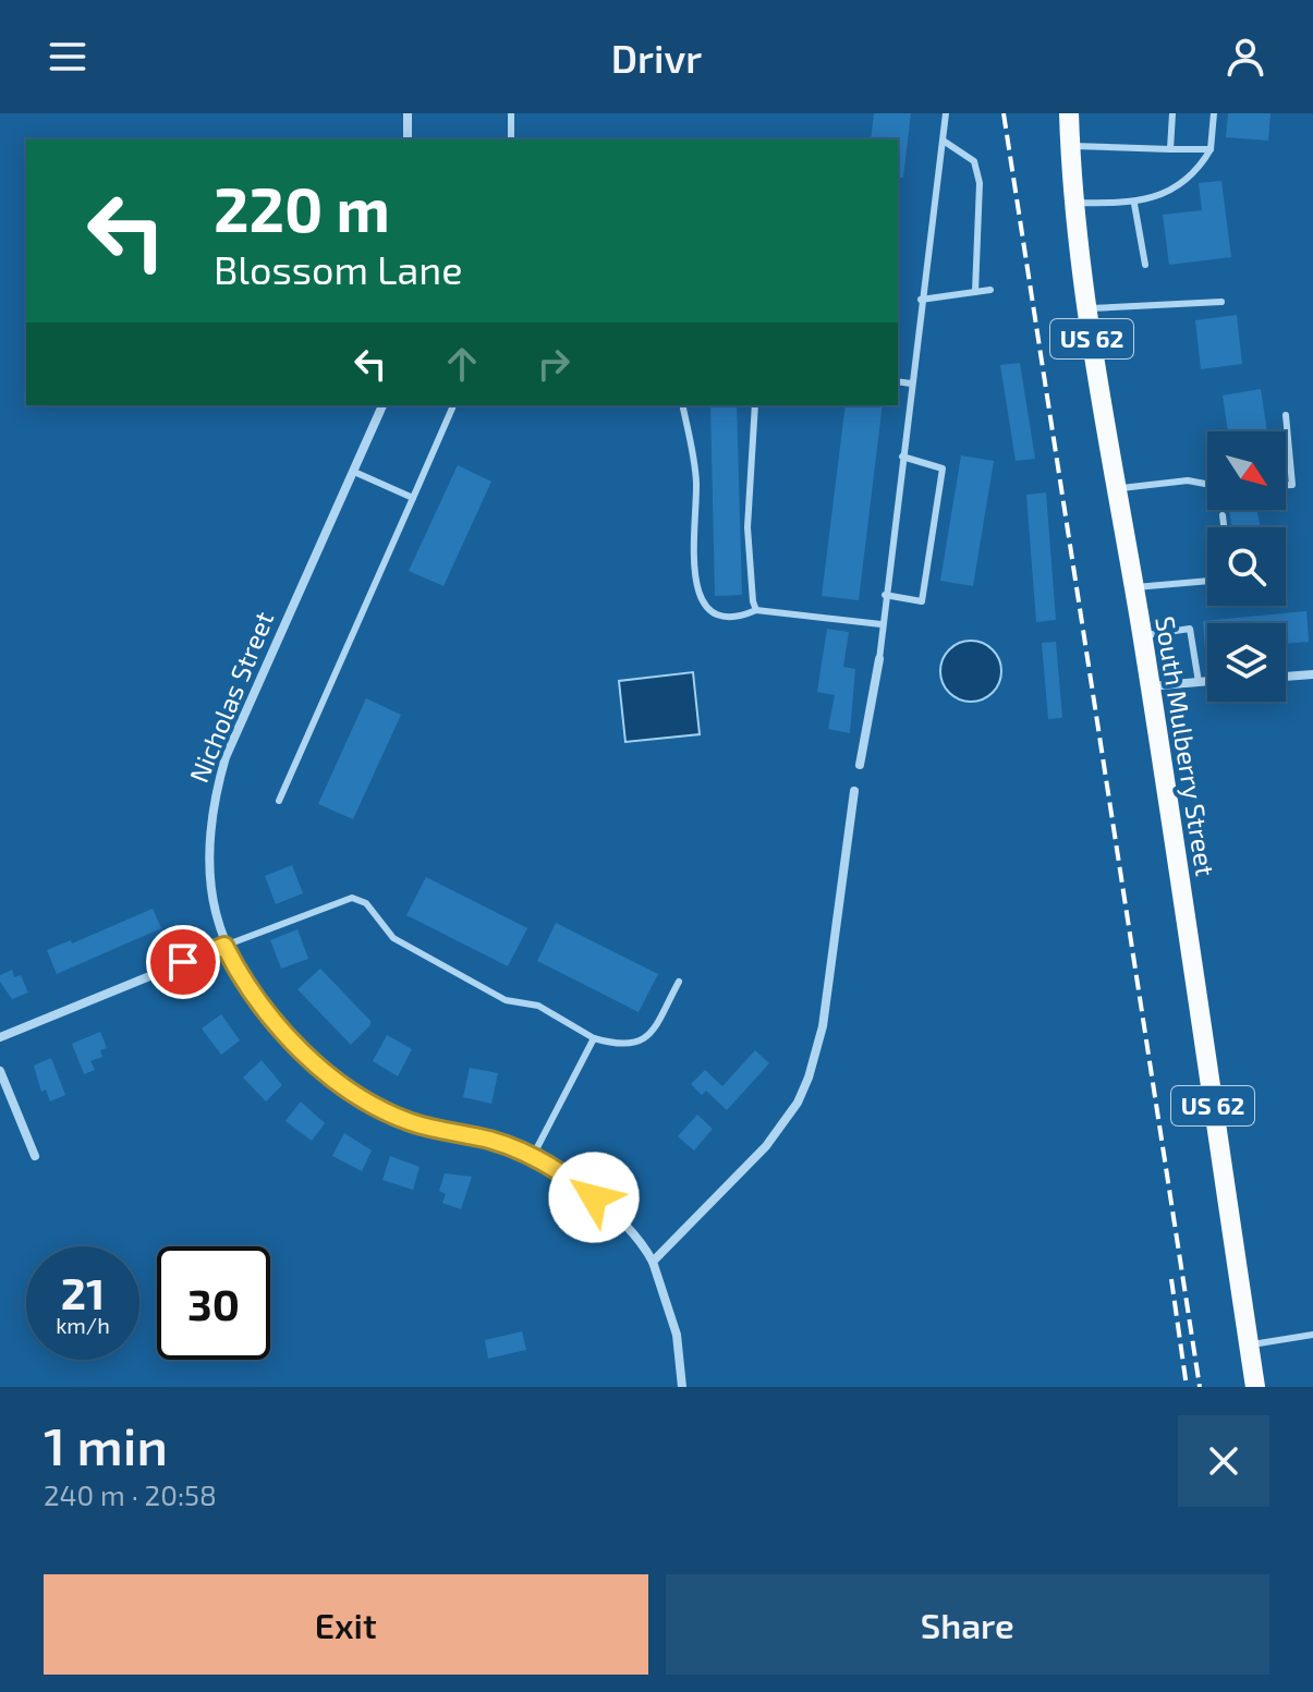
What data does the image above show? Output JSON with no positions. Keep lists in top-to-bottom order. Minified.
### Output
{"streets":{"main road":["US 62","South Mulberry Street"],"street":["Nicholas Street"]},"north":"bottom right","page":{"header":"Drivr","turn":["220 m","Blossom Lane"],"speed":"21 km/h","limit":"30","heading":["1 min","240 m · 20:58"],"buttons":["Exit","Share"]}}
